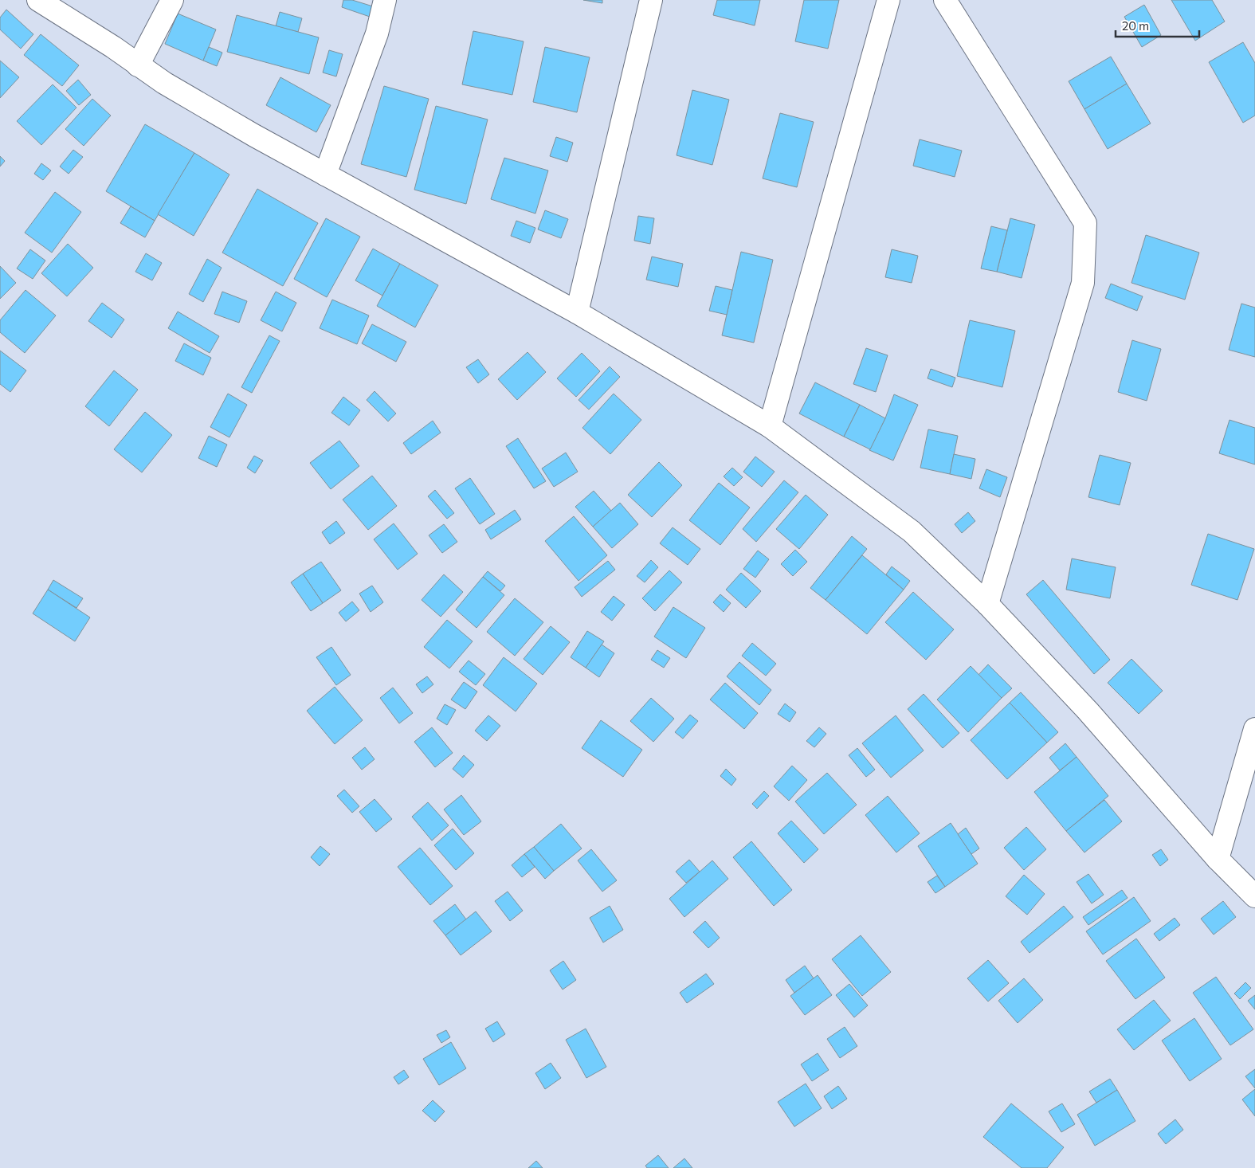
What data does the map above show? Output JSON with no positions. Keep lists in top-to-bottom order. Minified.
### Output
{"scale_bar":"20 m"}
